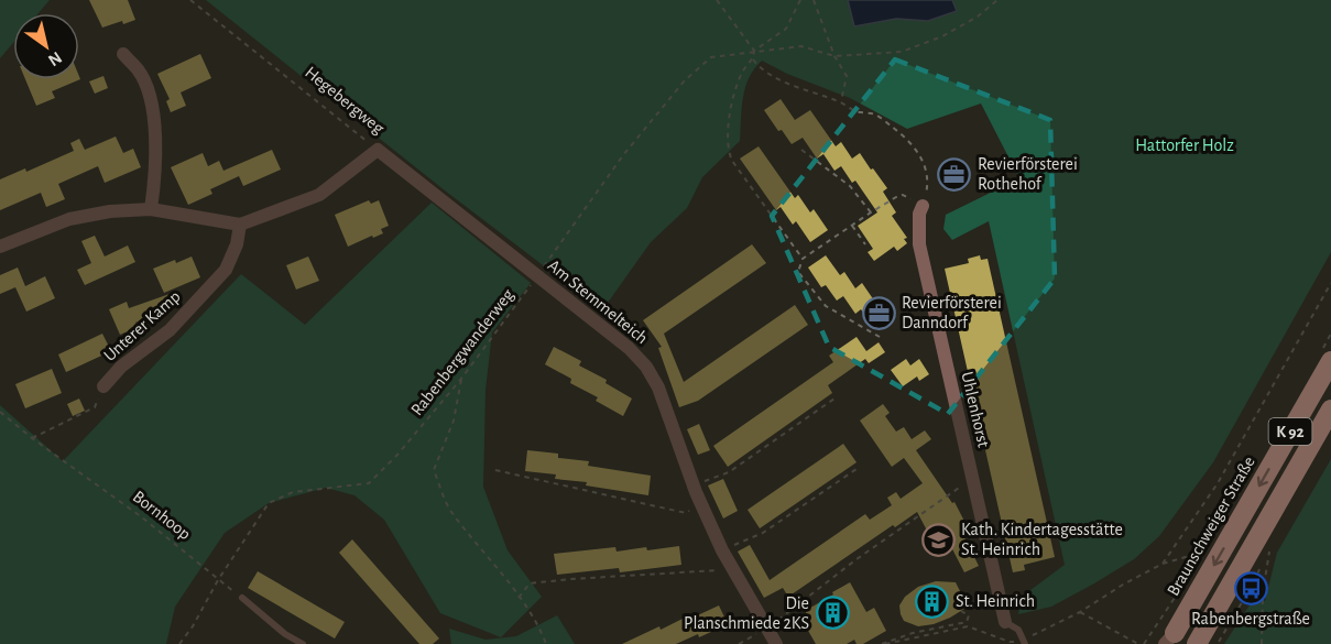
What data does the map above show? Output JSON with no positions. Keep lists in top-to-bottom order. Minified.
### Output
{"streets":{"highway":["K 92","Braunschweiger Straße"],"street":["Hegebergweg","Am Stemmelteich","Unterer Kamp","Uhlenhorst"],"path":["Rabenbergwanderweg","Bornhoop"]},"crossings":[["Hegebergweg","Am Stemmelteich"],["Hegebergweg","Unterer Kamp"],["Am Stemmelteich","Rabenbergwanderweg"],["Rabenbergwanderweg","Bornhoop"]],"parks":["Hattorfer Holz"],"places":{"office":["Revierförsterei Rothehof","Revierförsterei Danndorf"],"school or university":["Kath. Kindertagesstätte St. Heinrich"],"bus stop":["Rabenbergstraße"],"building":["St. Heinrich","Die Planschmiede 2KS"]},"north":"bottom right"}
